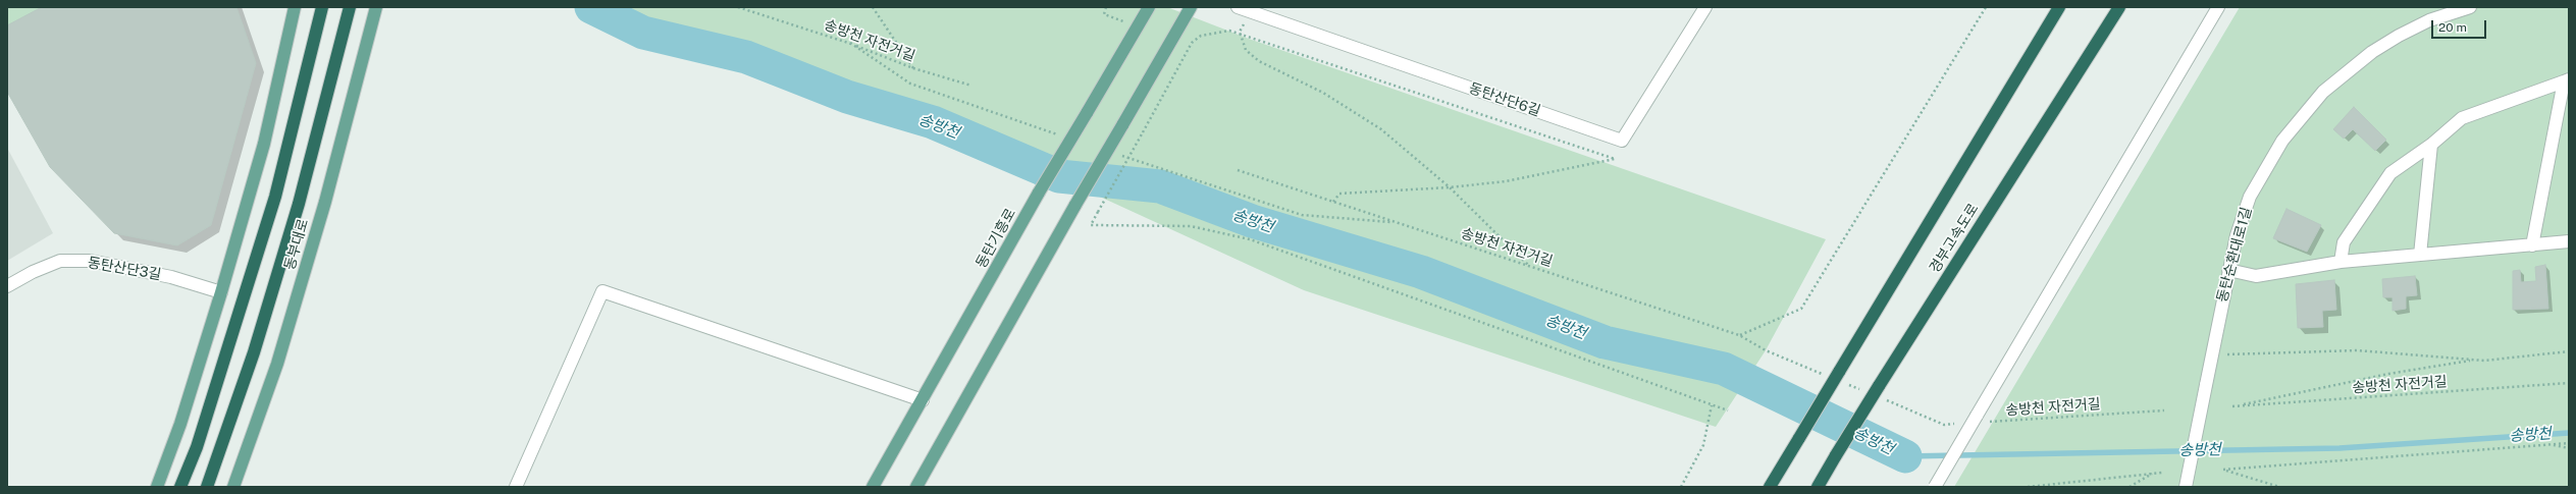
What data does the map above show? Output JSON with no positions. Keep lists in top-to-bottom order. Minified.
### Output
{"streets":{"highway":["경부고속도로","동부대로"],"main road":["동탄기흥로"],"street":["동탄산단6길","동탄순환대로1길","동탄산단3길"],"path":["송방천 자전거길"]},"water":["송방천"],"scale_bar":"20 m"}
